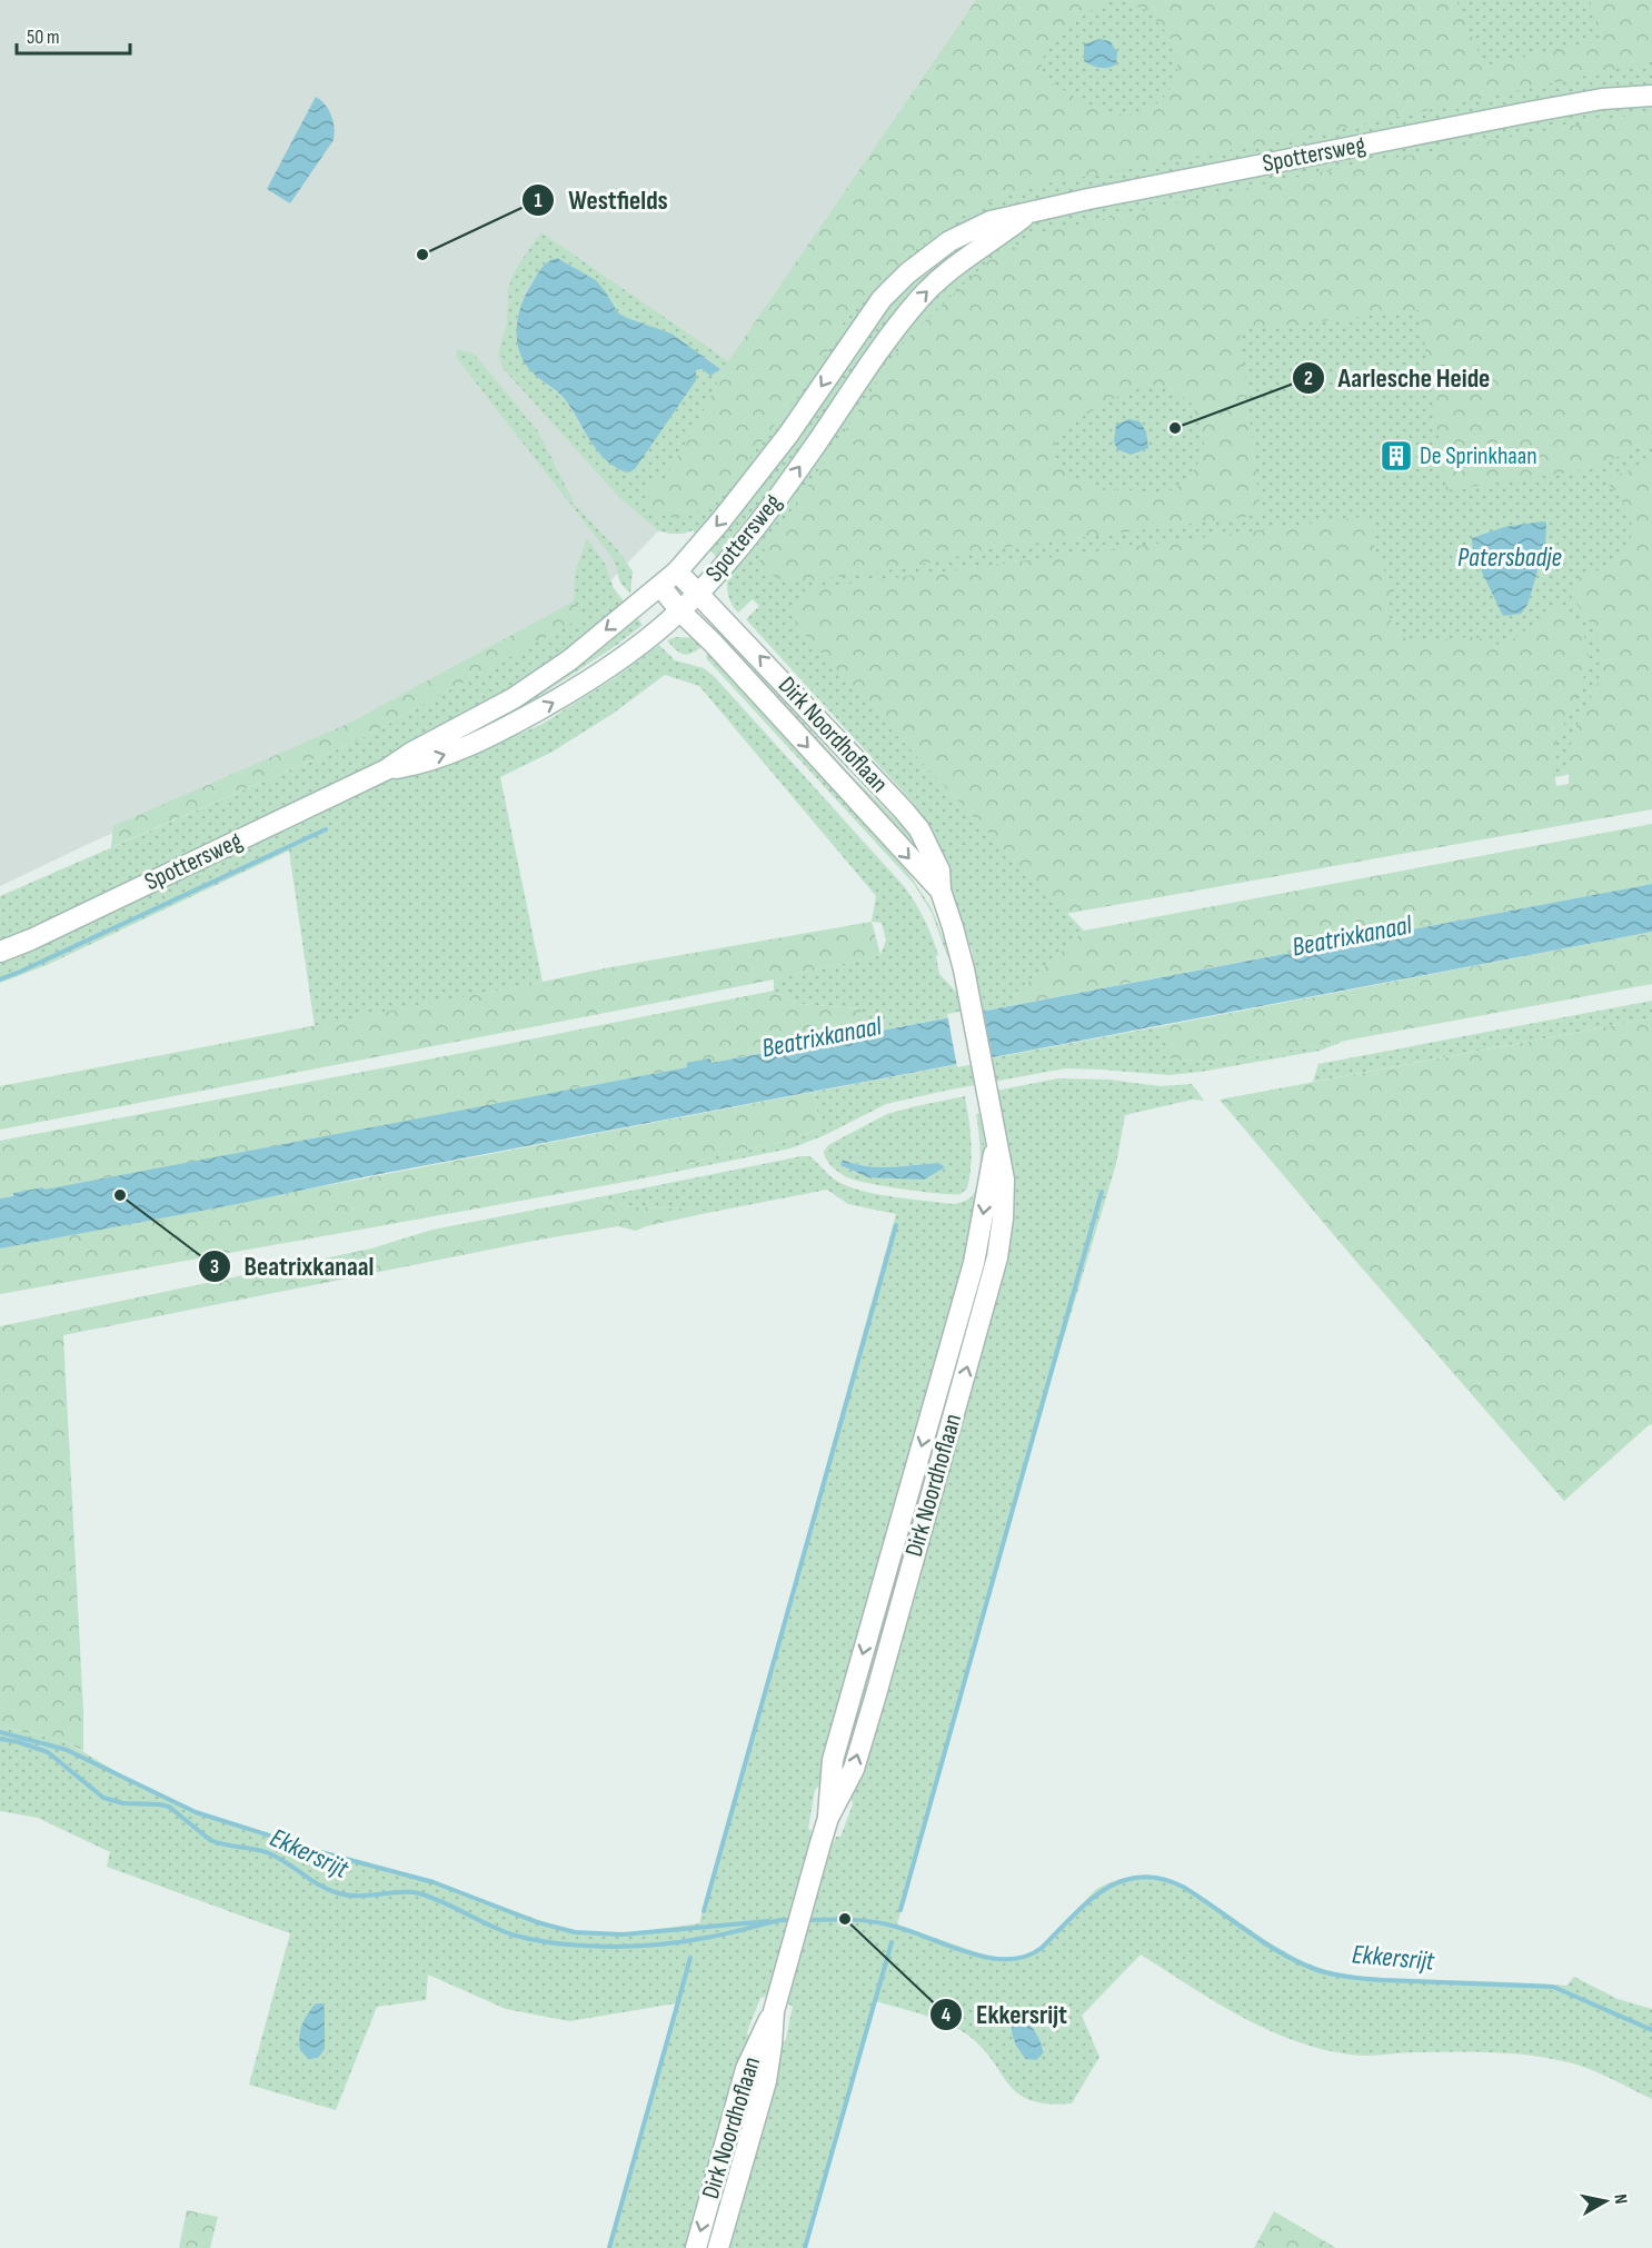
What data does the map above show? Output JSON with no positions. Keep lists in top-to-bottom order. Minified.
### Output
{"streets":{"main road":["Spottersweg","Dirk Noordhoflaan"]},"crossings":[["Spottersweg","Dirk Noordhoflaan"]],"water":["Patersbadje","Beatrixkanaal","Ekkersrijt"],"places":{"other":["Westfields","Aarlesche Heide","Beatrixkanaal","Ekkersrijt"],"building":["De Sprinkhaan"]},"scale_bar":"50 m","north":"right"}
